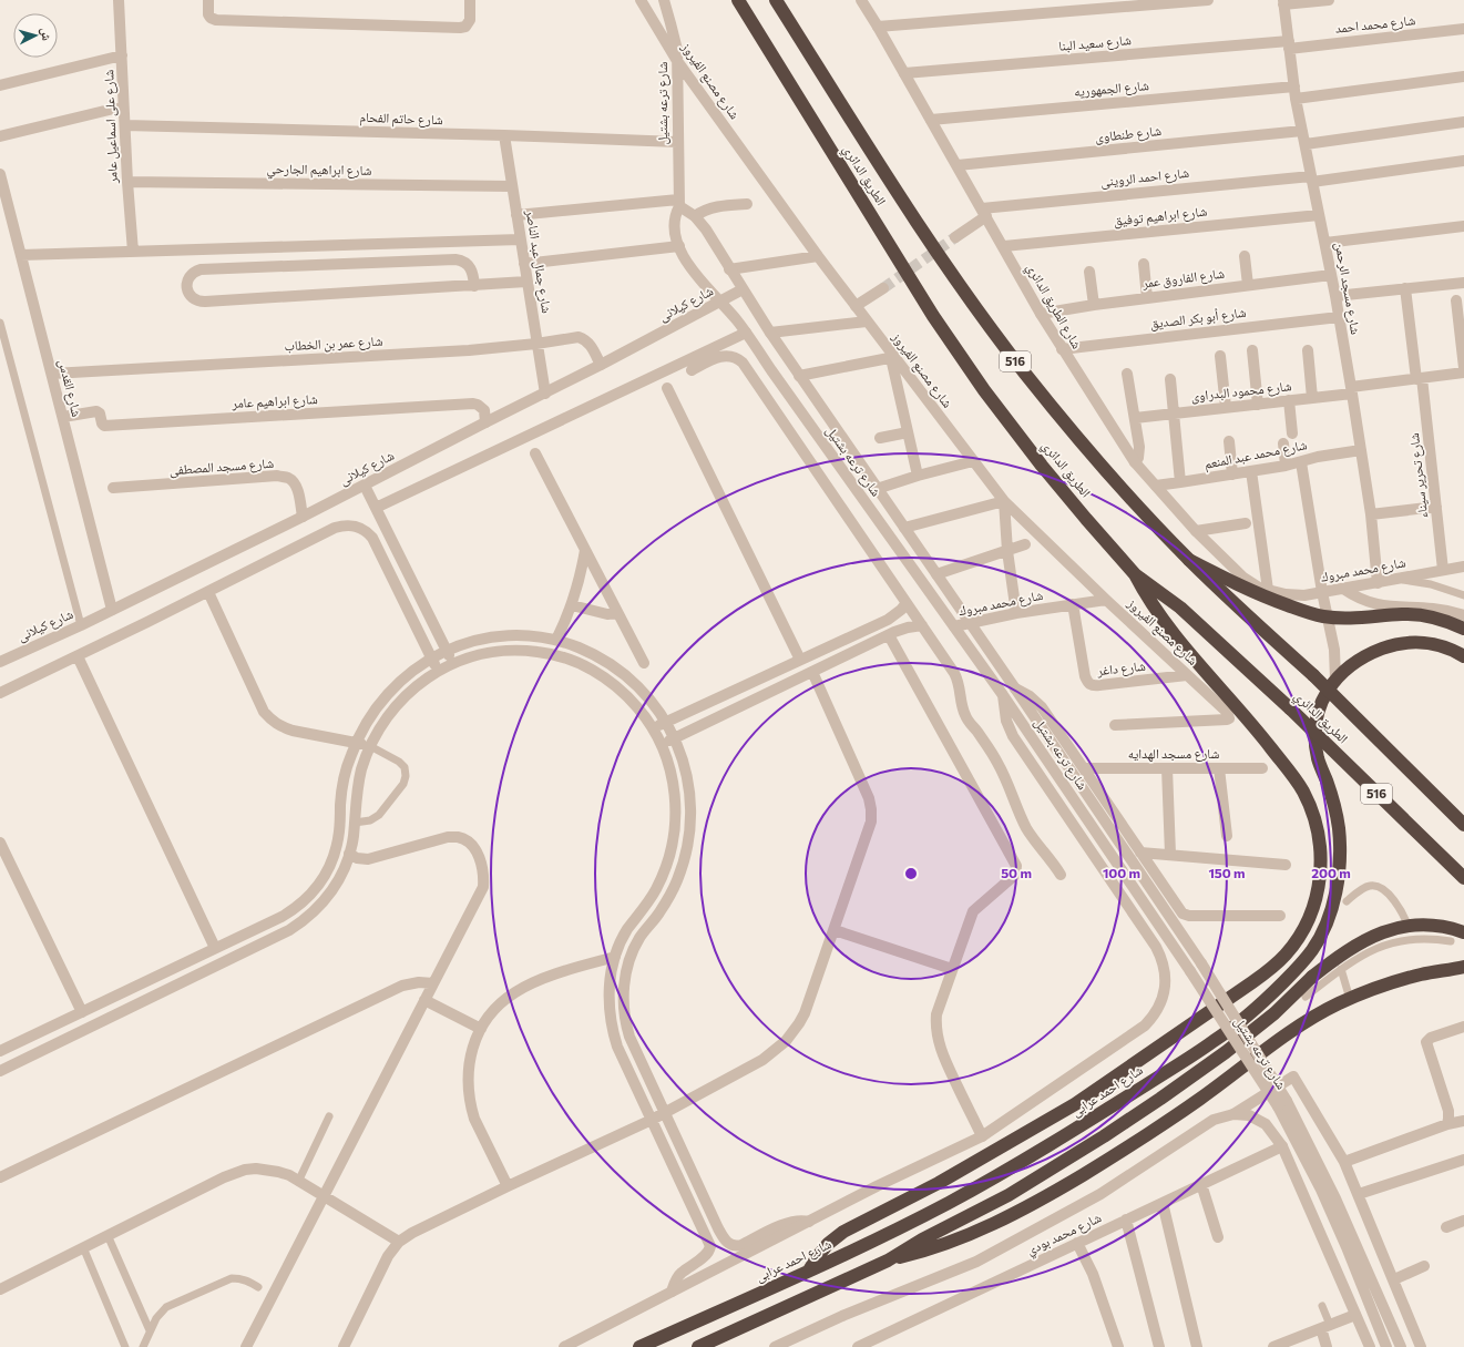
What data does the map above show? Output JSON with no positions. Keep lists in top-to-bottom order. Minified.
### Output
{"streets":{"highway":["الطريق الدائري","516","شارع احمد عرابى"],"street":["شارع محمد احمد","شارع سعيد البنا","شارع مصنع الفيروز","شارع الجمهوريه","شارع ترعه بشتيل","شارع حاتم الفحام","شارع على اسماعيل عامر","شارع طنطاوى","شارع ابراهيم الجارحي","شارع احمد الروينى","شارع ابراهيم توفيق","شارع جمال عبد الناصر","شارع الفاروق عمر","شارع مسجد الرحمن","شارع كيلانى","شارع الطريق الدائري","شارع أبو بكر الصديق","شارع عمر بن الخطاب","شارع القدس","شارع محمود البدراوى","شارع ابراهيم عامر","شارع محمد عبد المنعم","شارع مسجد المصطفى","شارع تحرير سيناء","شارع محمد مبروك","شارع داغر","شارع مسجد الهدايه","شارع محمد بودي"]},"crossings":[["شارع محمد احمد","شارع سعيد البنا"],["شارع محمد احمد","شارع مسجد الرحمن"],["شارع سعيد البنا","شارع مسجد الرحمن"],["شارع سعيد البنا","شارع الطريق الدائري"],["شارع مصنع الفيروز","شارع ترعه بشتيل"],["شارع مصنع الفيروز","شارع محمد مبروك"],["شارع مصنع الفيروز","شارع داغر"],["شارع الجمهوريه","شارع مسجد الرحمن"],["شارع الجمهوريه","شارع الطريق الدائري"],["شارع ترعه بشتيل","شارع حاتم الفحام"],["شارع ترعه بشتيل","شارع كيلانى"],["شارع ترعه بشتيل","شارع محمد مبروك"],["شارع ترعه بشتيل","شارع مسجد الهدايه"],["شارع حاتم الفحام","شارع على اسماعيل عامر"],["شارع حاتم الفحام","شارع جمال عبد الناصر"],["شارع على اسماعيل عامر","شارع ابراهيم الجارحي"],["شارع طنطاوى","شارع مسجد الرحمن"],["شارع طنطاوى","شارع الطريق الدائري"],["شارع ابراهيم الجارحي","شارع جمال عبد الناصر"],["شارع احمد الروينى","شارع مسجد الرحمن"],["شارع احمد الروينى","شارع الطريق الدائري"],["شارع ابراهيم توفيق","شارع مسجد الرحمن"],["شارع ابراهيم توفيق","شارع الطريق الدائري"],["شارع جمال عبد الناصر","شارع كيلانى"],["شارع جمال عبد الناصر","شارع عمر بن الخطاب"],["شارع الفاروق عمر","شارع مسجد الرحمن"],["شارع الفاروق عمر","شارع الطريق الدائري"],["شارع مسجد الرحمن","شارع أبو بكر الصديق"],["شارع مسجد الرحمن","شارع محمود البدراوى"],["شارع مسجد الرحمن","شارع محمد عبد المنعم"],["شارع مسجد الرحمن","شارع محمد مبروك"],["شارع كيلانى","شارع عمر بن الخطاب"],["شارع كيلانى","شارع القدس"],["شارع كيلانى","شارع ابراهيم عامر"],["شارع كيلانى","شارع مسجد المصطفى"],["شارع الطريق الدائري","شارع أبو بكر الصديق"],["شارع الطريق الدائري","شارع محمد عبد المنعم"],["شارع الطريق الدائري","شارع محمد مبروك"],["شارع عمر بن الخطاب","شارع القدس"],["شارع القدس","شارع ابراهيم عامر"],["شارع محمود البدراوى","شارع تحرير سيناء"],["شارع تحرير سيناء","شارع محمد مبروك"],["شارع محمد مبروك","شارع داغر"]],"north":"right","rings":["50 m","100 m","150 m","200 m"]}
